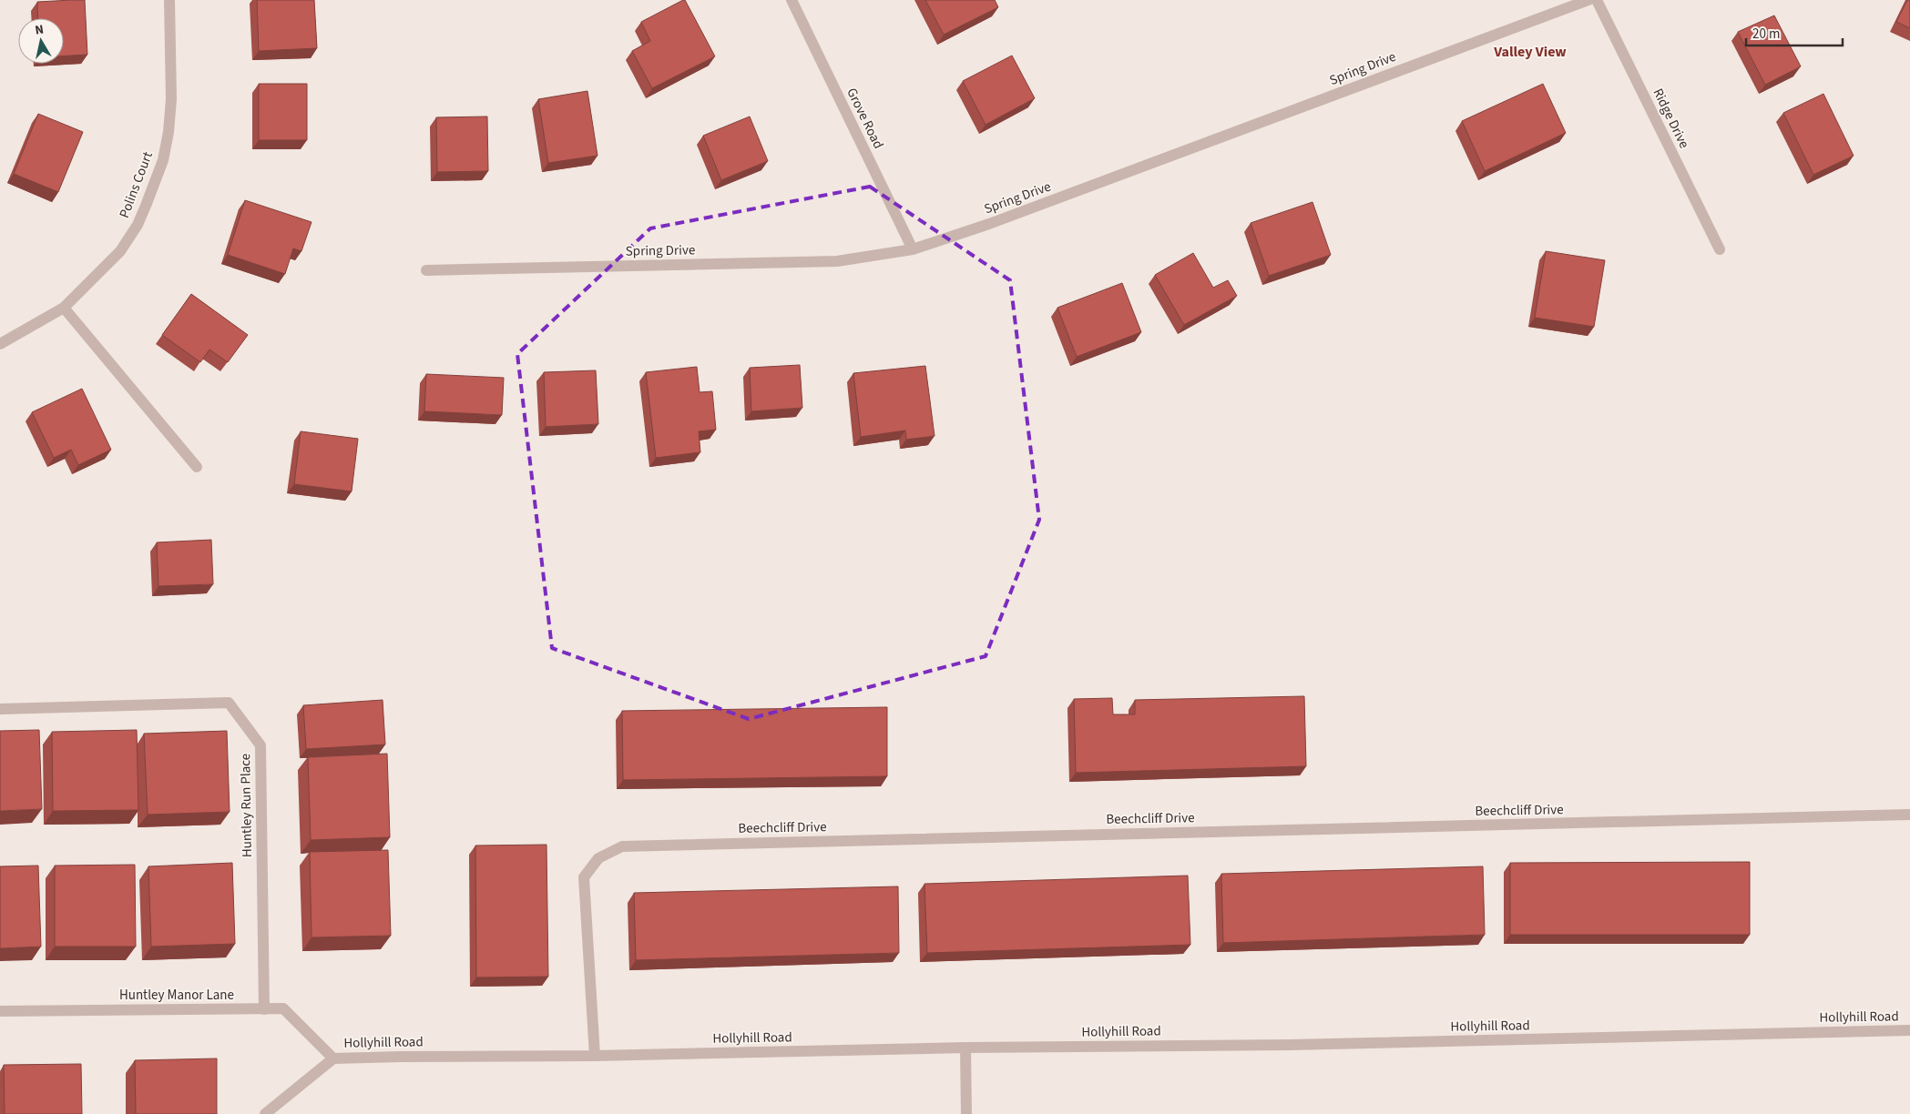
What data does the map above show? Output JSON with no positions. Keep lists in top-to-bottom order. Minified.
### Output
{"streets":{"street":["Spring Drive","Grove Road","Ridge Drive","Polins Court","Huntley Run Place","Beechcliff Drive","Huntley Manor Lane","Hollyhill Road"]},"crossings":[["Spring Drive","Grove Road"],["Huntley Run Place","Huntley Manor Lane"],["Beechcliff Drive","Hollyhill Road"],["Huntley Manor Lane","Hollyhill Road"]],"districts":["Valley View"],"scale_bar":"20 m","north":"top"}
